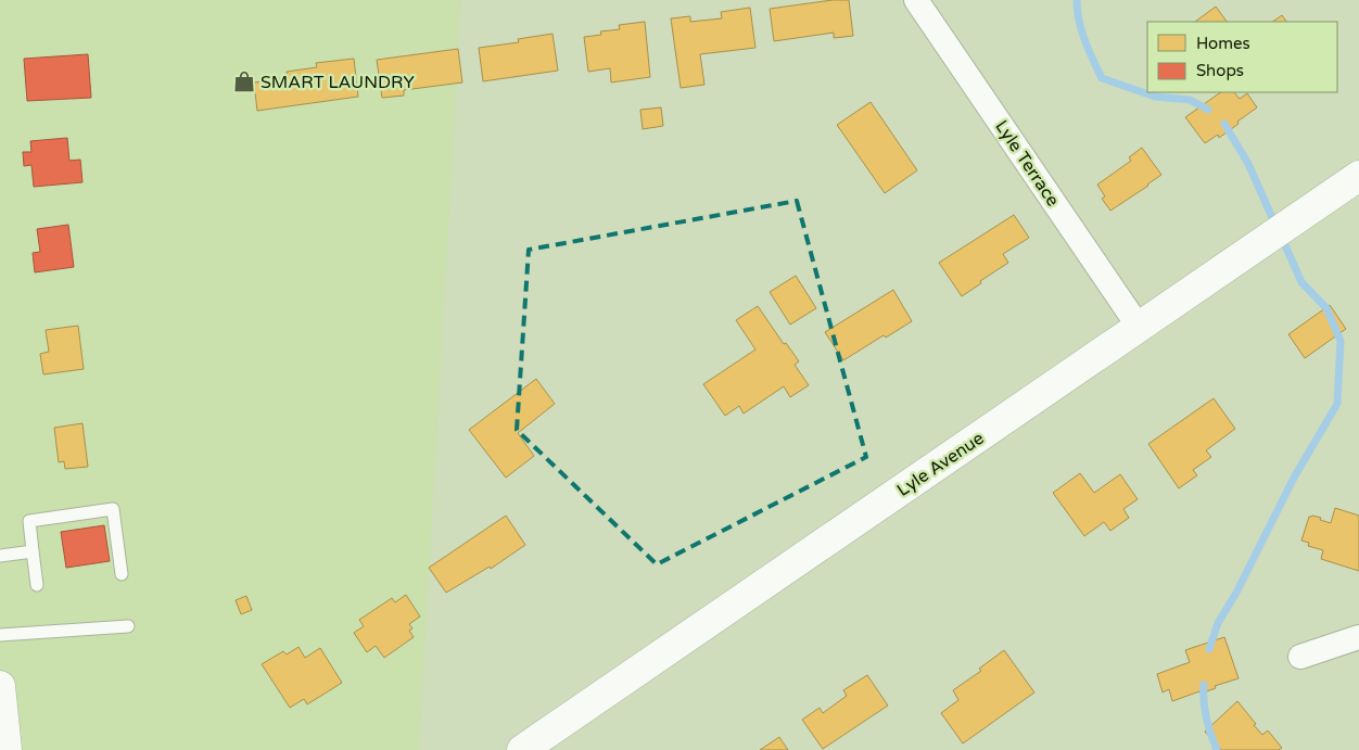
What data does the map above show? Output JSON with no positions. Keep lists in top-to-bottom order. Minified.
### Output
{"streets":{"street":["Lyle Terrace","Lyle Avenue"]},"crossings":[["Lyle Terrace","Lyle Avenue"]],"places":{"shop":["SMART LAUNDRY"]},"legend":["Homes","Shops"]}
